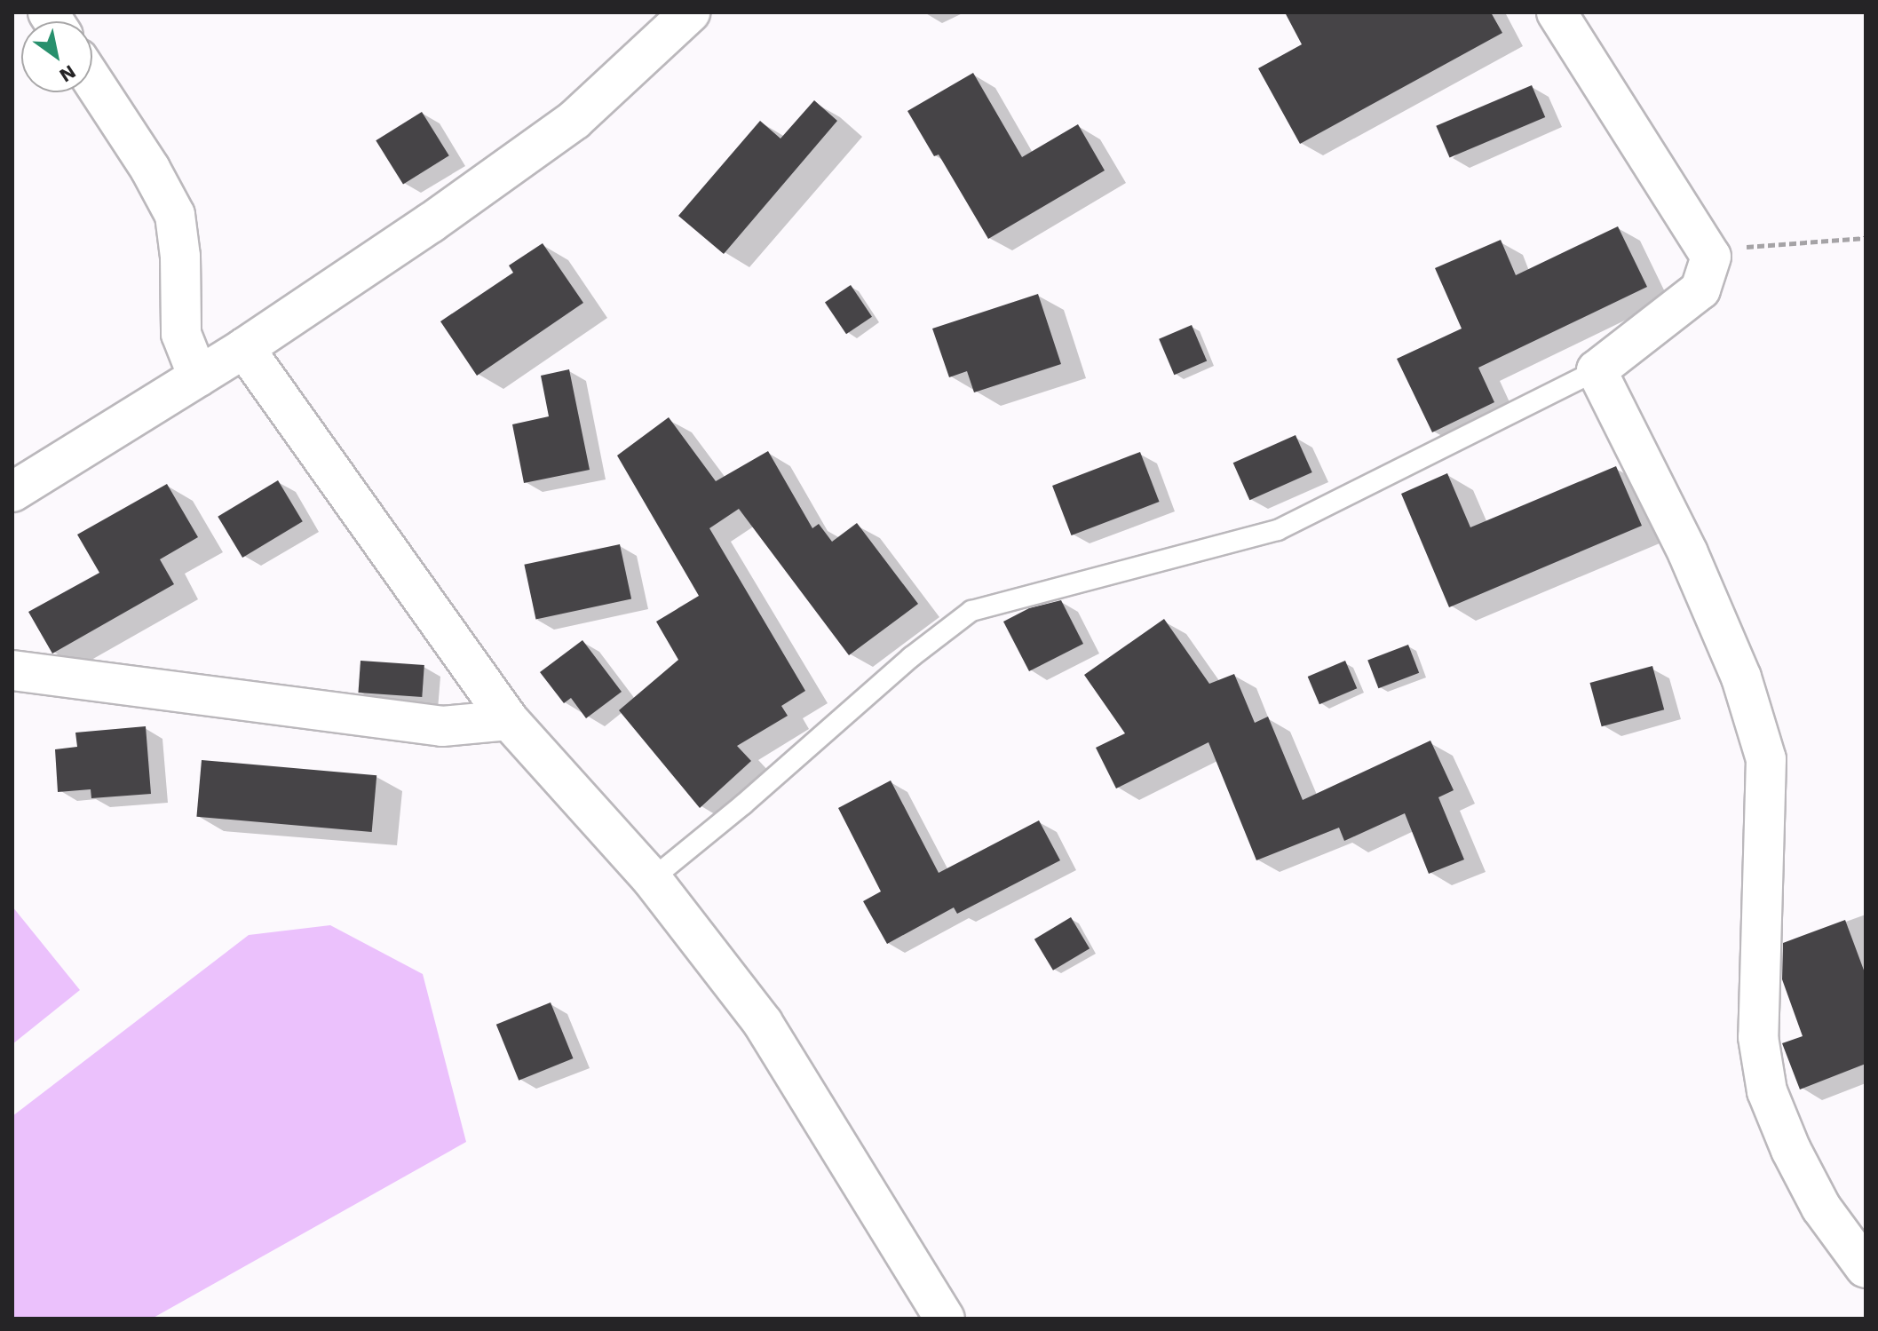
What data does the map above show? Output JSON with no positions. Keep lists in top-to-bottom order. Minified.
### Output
{"north":"bottom right"}
